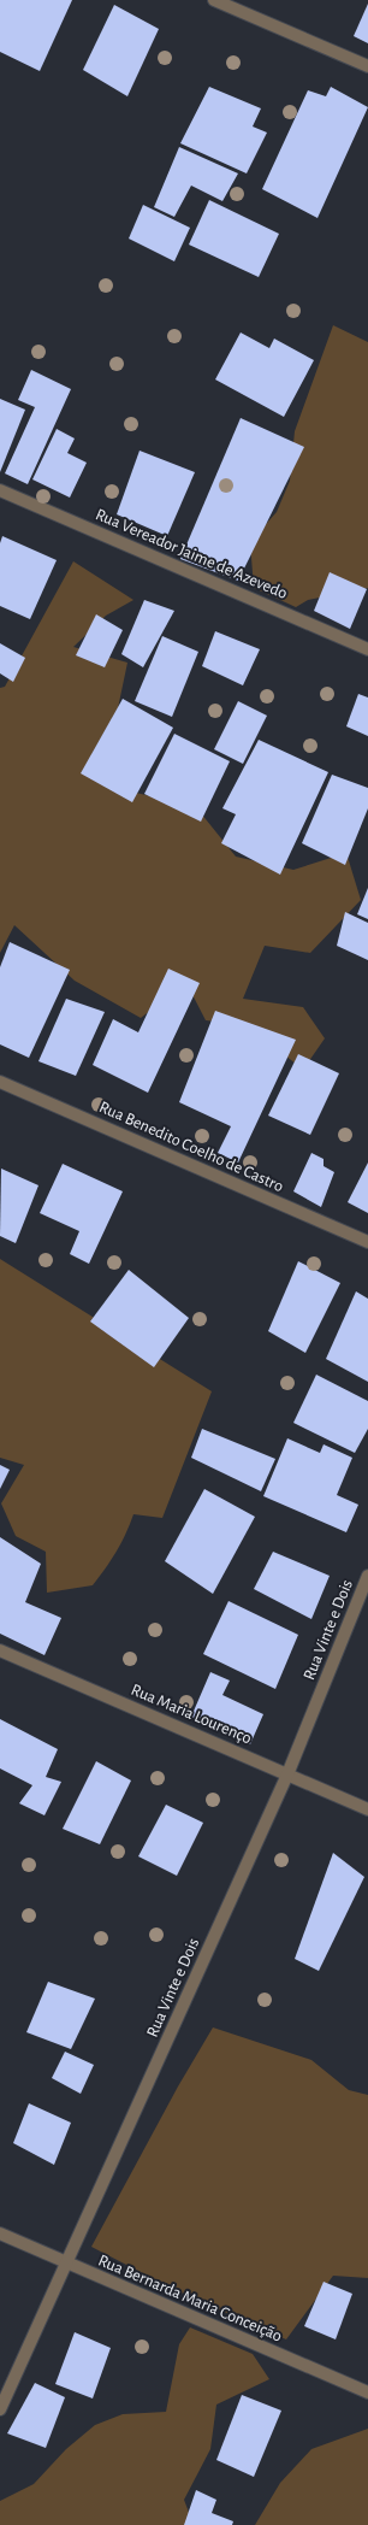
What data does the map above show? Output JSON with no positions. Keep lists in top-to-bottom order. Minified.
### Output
{"streets":{"street":["Rua Vereador Jaime de Azevedo","Rua Benedito Coelho de Castro","Rua Vinte e Dois","Rua Maria Lourenço","Rua Bernarda Maria Conceição"]},"crossings":[["Rua Vinte e Dois","Rua Maria Lourenço"],["Rua Vinte e Dois","Rua Bernarda Maria Conceição"]]}
